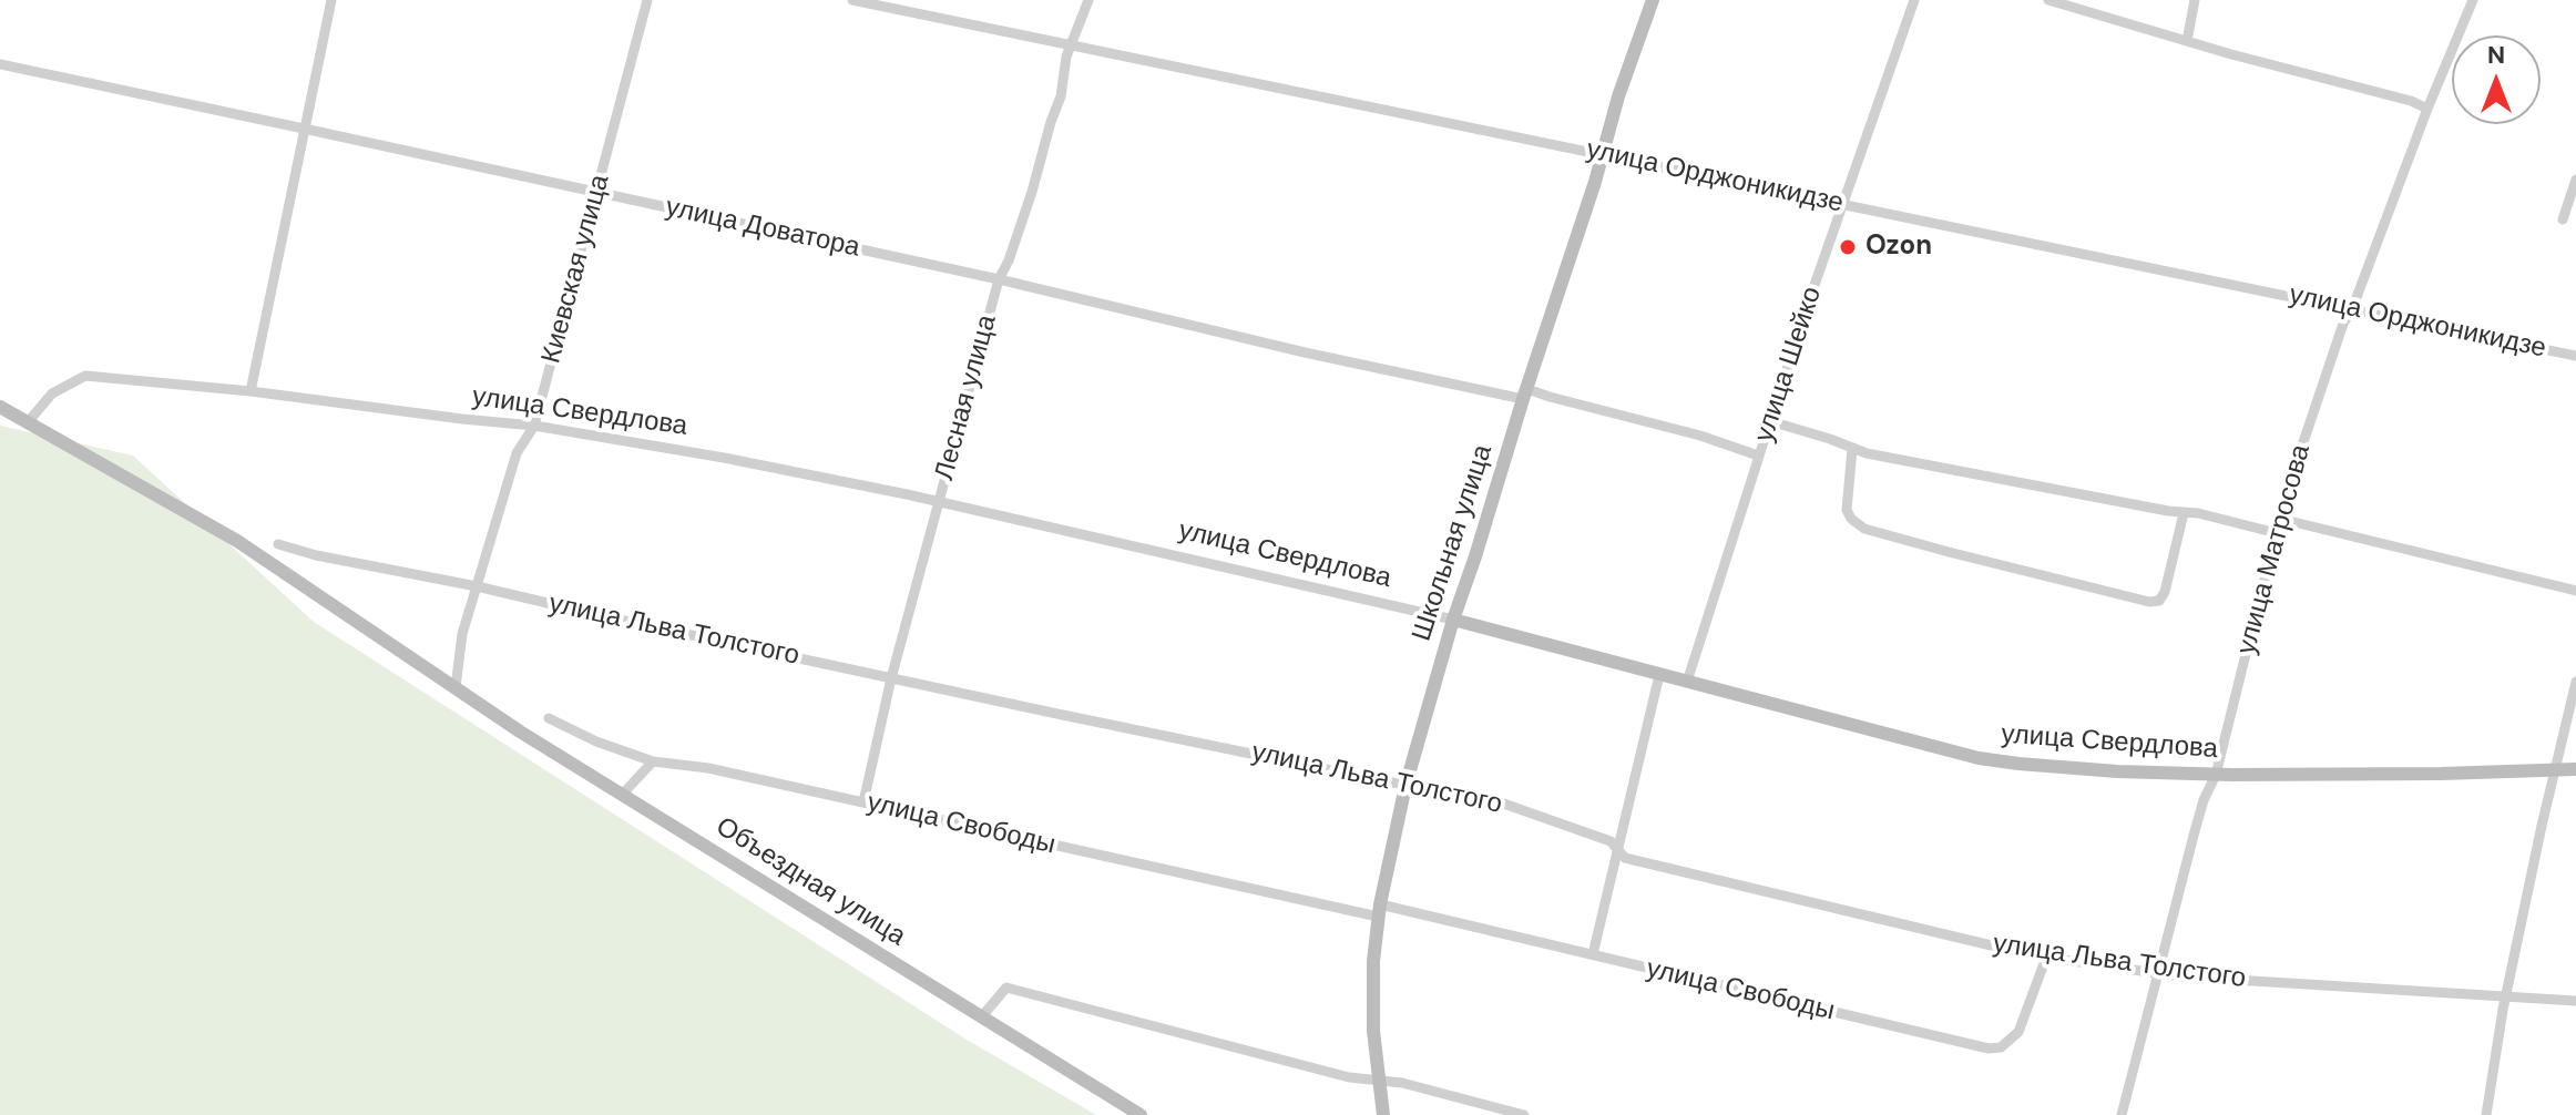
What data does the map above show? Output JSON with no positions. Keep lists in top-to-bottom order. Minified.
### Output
{"streets":{"street":["улица Орджоникидзе","улица Доватора","Киевская улица","улица Шейко","Лесная улица","улица Свердлова","Школьная улица","улица Матросова","улица Льва Толстого","улица Свободы","Объездная улица"]},"crossings":[["улица Орджоникидзе","улица Шейко"],["улица Орджоникидзе","Лесная улица"],["улица Орджоникидзе","Школьная улица"],["улица Орджоникидзе","улица Матросова"],["улица Доватора","Киевская улица"],["улица Доватора","улица Шейко"],["улица Доватора","Лесная улица"],["улица Доватора","Школьная улица"],["Киевская улица","улица Свердлова"],["Киевская улица","улица Льва Толстого"],["Киевская улица","Объездная улица"],["улица Шейко","улица Свердлова"],["Лесная улица","улица Свердлова"],["Лесная улица","улица Льва Толстого"],["Лесная улица","улица Свободы"],["улица Свердлова","Школьная улица"],["улица Свердлова","улица Матросова"],["улица Свердлова","Объездная улица"],["Школьная улица","улица Льва Толстого"],["Школьная улица","улица Свободы"],["улица Матросова","улица Льва Толстого"],["улица Льва Толстого","улица Свободы"]],"places":["Ozon"],"north":"top"}
